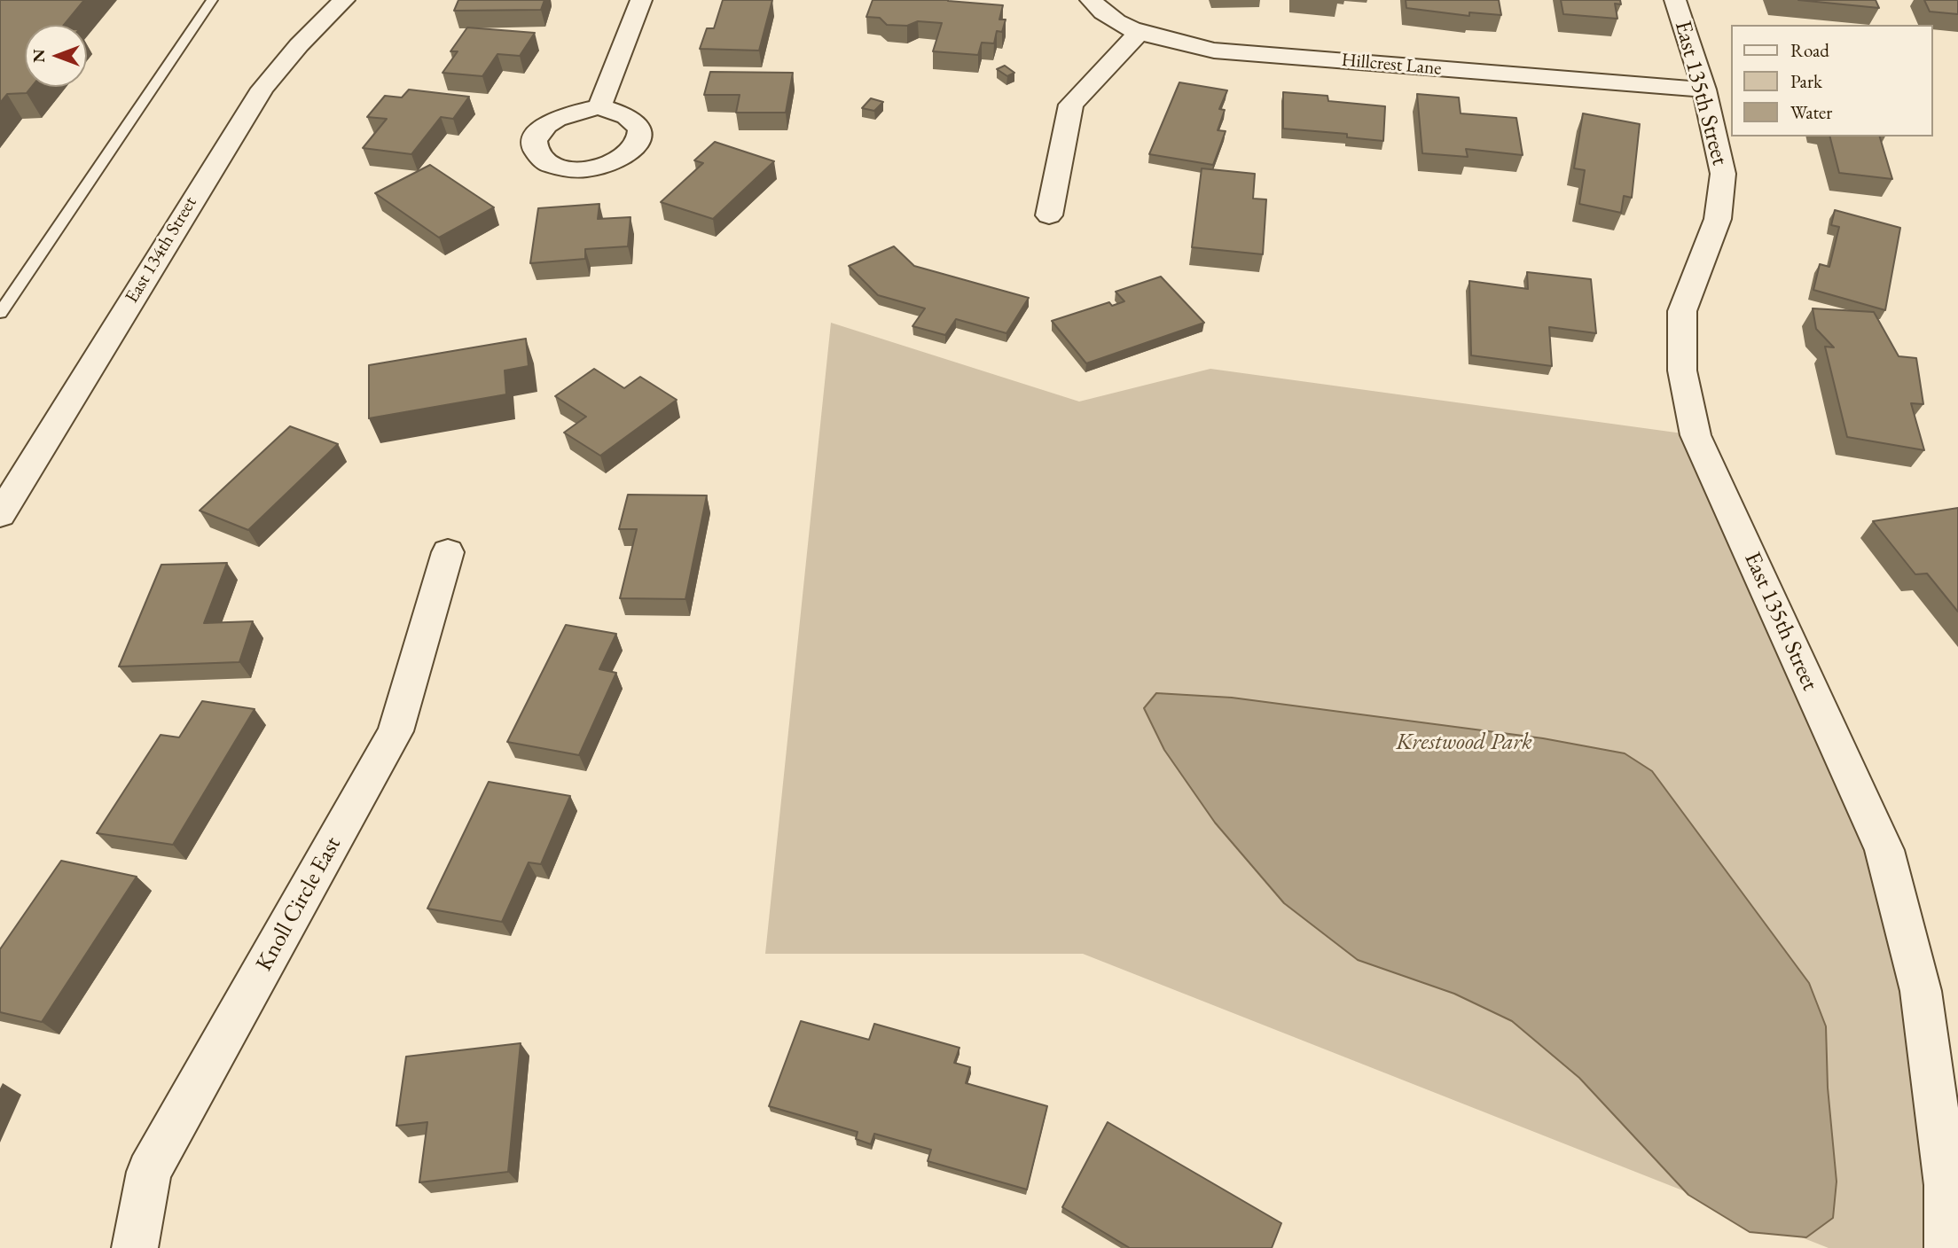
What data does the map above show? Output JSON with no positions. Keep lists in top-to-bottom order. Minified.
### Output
{"streets":{"street":["Hillcrest Lane","East 135th Street","East 134th Street","Knoll Circle East"]},"crossings":[["Hillcrest Lane","East 135th Street"]],"parks":["Krestwood Park"],"legend":["Road","Park","Water"],"north":"left"}
